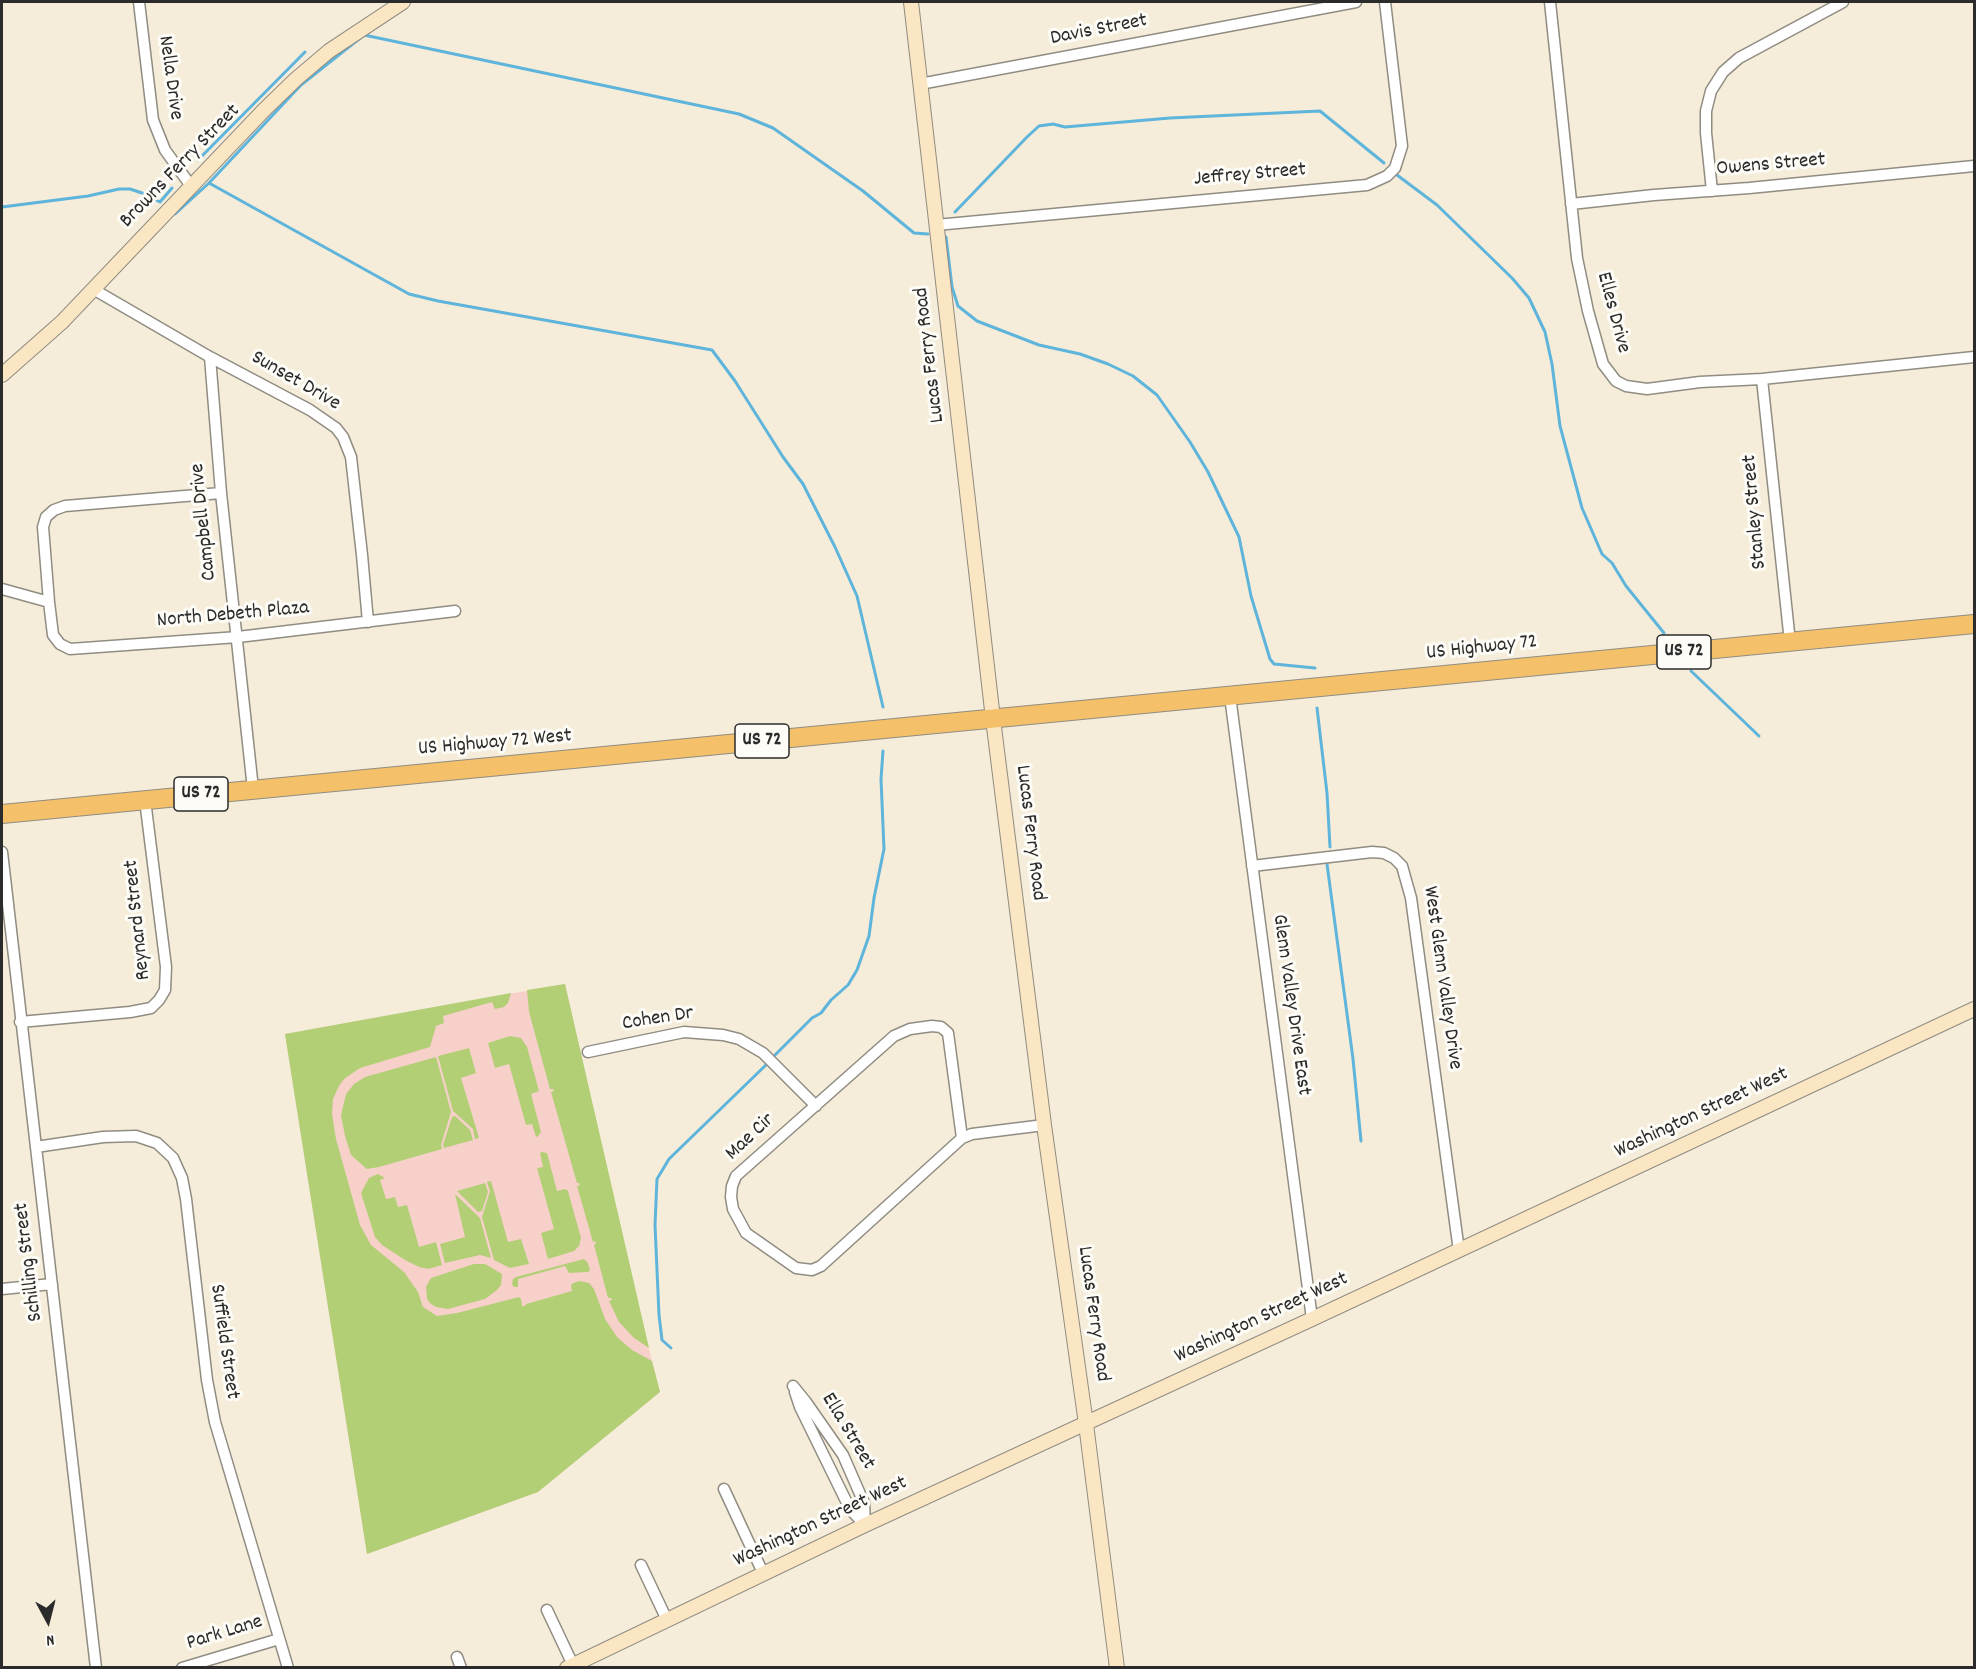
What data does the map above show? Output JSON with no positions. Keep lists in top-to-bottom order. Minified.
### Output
{"streets":{"highway":["US Highway 72","US 72","US Highway 72 West"],"street":["Davis Street","Nella Drive","Owens Street","Browns Ferry Street","Jeffrey Street","Elles Drive","Lucas Ferry Road","Sunset Drive","Stanley Street","Campbell Drive","North Debeth Plaza","Reynard Street","West Glenn Valley Drive","Glenn Valley Drive East","Cohen Dr","Washington Street West","Mae Cir","Schilling Street","Suffield Street","Ella Street","Park Lane"]},"crossings":[["Davis Street","Lucas Ferry Road"],["Nella Drive","Browns Ferry Street"],["Owens Street","Elles Drive"],["Browns Ferry Street","Sunset Drive"],["Jeffrey Street","Lucas Ferry Road"],["Elles Drive","Stanley Street"],["Lucas Ferry Road","US Highway 72"],["Lucas Ferry Road","US Highway 72 West"],["Lucas Ferry Road","Washington Street West"],["Lucas Ferry Road","Mae Cir"],["Sunset Drive","Campbell Drive"],["Sunset Drive","North Debeth Plaza"],["Stanley Street","US Highway 72"],["Campbell Drive","North Debeth Plaza"],["Campbell Drive","US Highway 72 West"],["US Highway 72","US Highway 72 West"],["US Highway 72","Glenn Valley Drive East"],["US Highway 72 West","Reynard Street"],["Reynard Street","Schilling Street"],["West Glenn Valley Drive","Glenn Valley Drive East"],["West Glenn Valley Drive","Washington Street West"],["Glenn Valley Drive East","Washington Street West"],["Cohen Dr","Mae Cir"],["Washington Street West","Ella Street"],["Schilling Street","Suffield Street"],["Suffield Street","Park Lane"]],"north":"bottom"}
